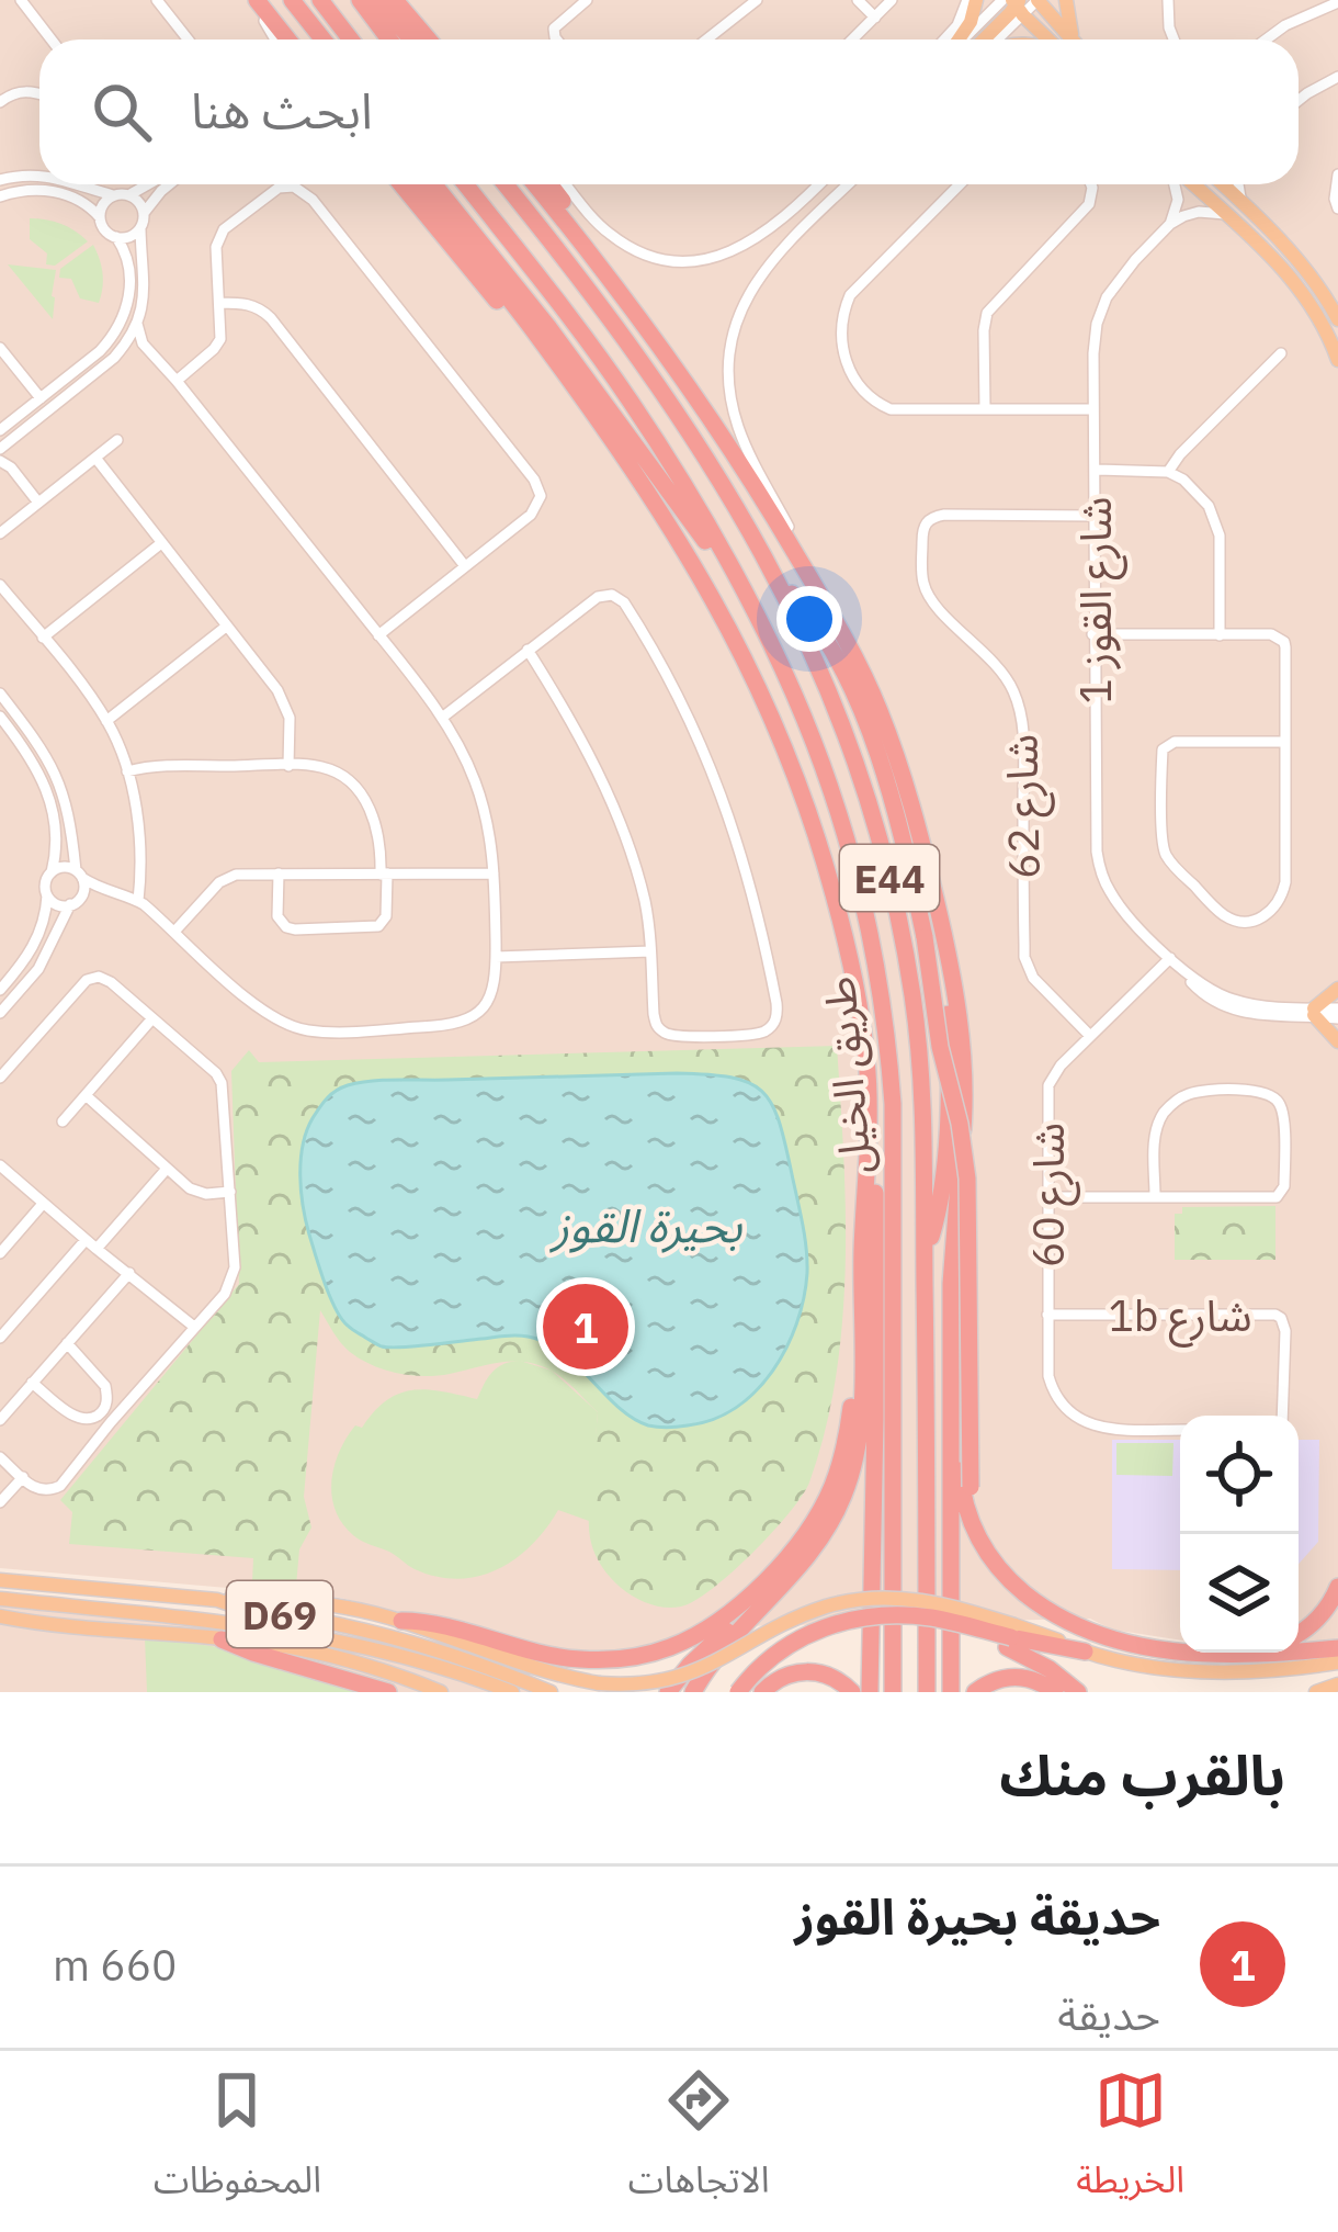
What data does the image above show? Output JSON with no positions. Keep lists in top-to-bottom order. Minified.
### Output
{"streets":{"highway":["E44","طريق الخيل"],"main road":["D69"],"street":["شارع القوز 1","شارع 62","شارع 60","1b شارع"]},"crossings":[["شارع القوز 1","شارع 62"],["شارع القوز 1","شارع 60"],["شارع 62","شارع 60"],["شارع 60","1b شارع"]],"water":["بحيرة القوز"],"page":{"search":"ابحث هنا","pins":"1","heading":"بالقرب منك","list":[{"mark":"1","name":"حديقة بحيرة القوز","note":"حديقة","value":"660 m"}],"nav":["الخريطة","الاتجاهات","المحفوظات"]}}
